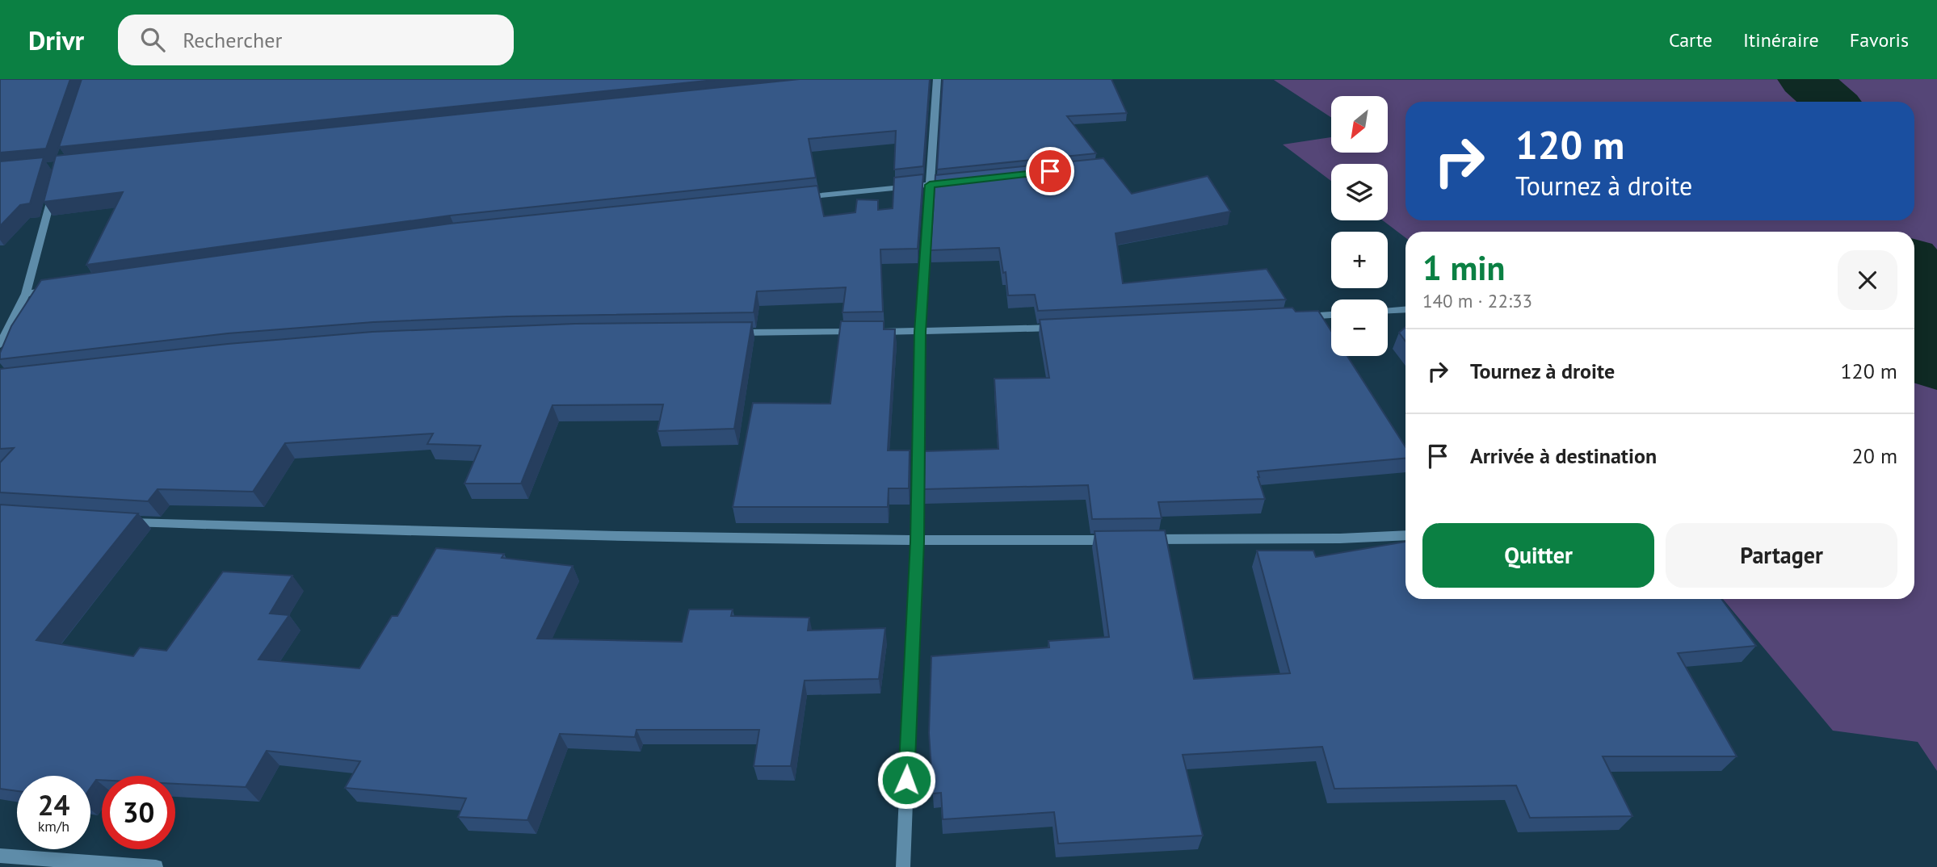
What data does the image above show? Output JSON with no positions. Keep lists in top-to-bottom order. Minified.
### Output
{"north":"bottom left","page":{"header":"Drivr","search":"Rechercher","nav":["Carte","Itinéraire","Favoris"],"map_buttons":["+","−"],"turn":["120 m","Tournez à droite"],"heading":["1 min","140 m · 22:33"],"list":[{"name":"Tournez à droite","value":"120 m"},{"name":"Arrivée à destination","value":"20 m"}],"buttons":["Quitter","Partager"],"speed":"24 km/h","limit":"30"}}
